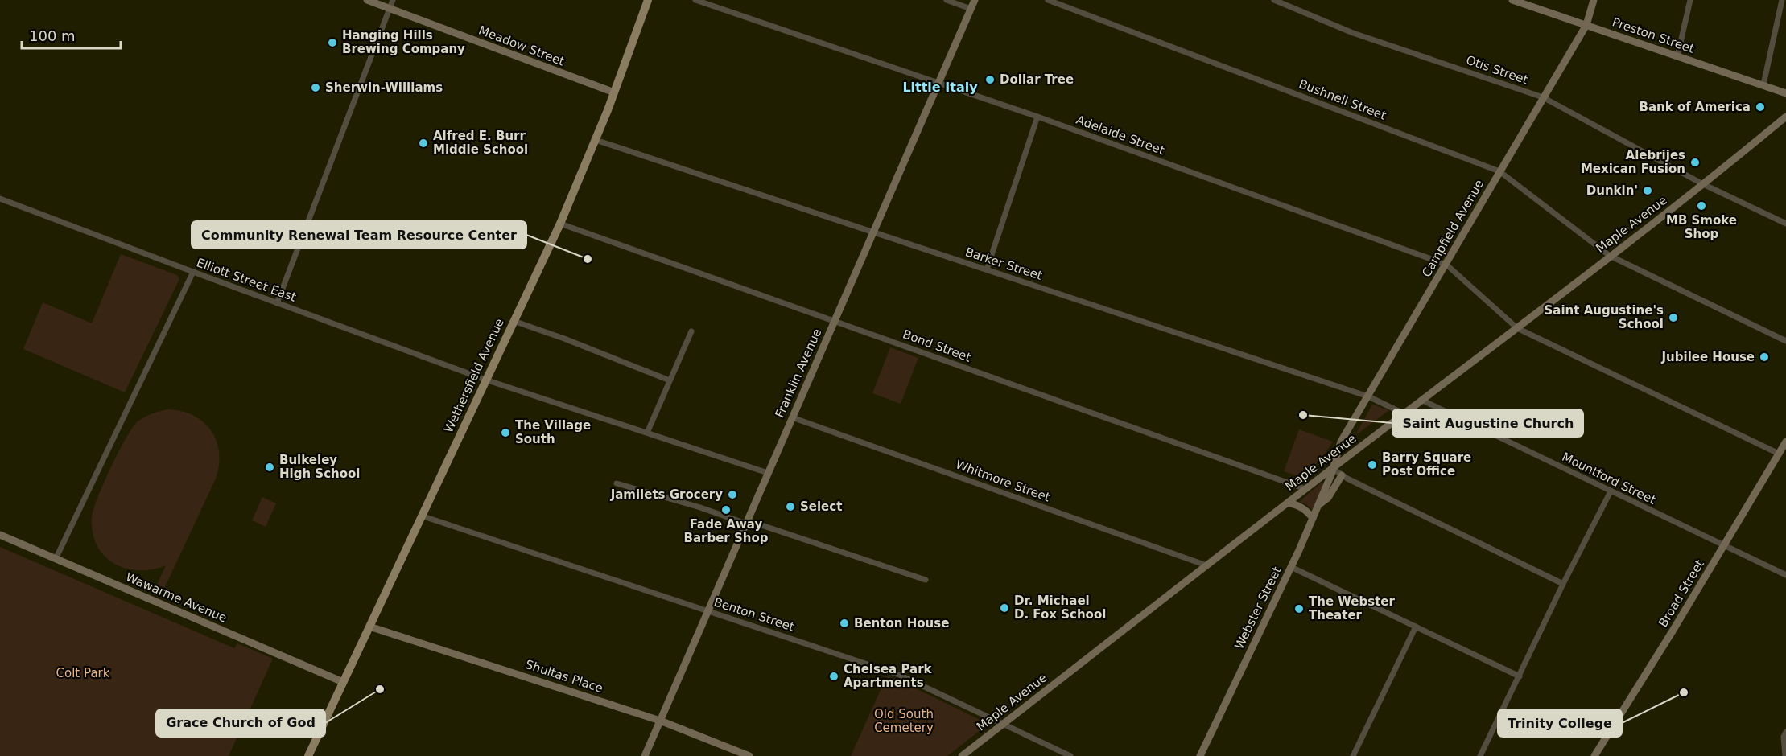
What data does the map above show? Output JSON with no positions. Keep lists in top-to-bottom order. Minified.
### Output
{"streets":{"main road":["Preston Street","Meadow Street","Maple Avenue","Campfield Avenue","Franklin Avenue","Wethersfield Avenue","Broad Street","Wawarme Avenue","Webster Street","Shultas Place"],"street":["Otis Street","Bushnell Street","Adelaide Street","Barker Street","Elliott Street East","Bond Street","Mountford Street","Whitmore Street","Benton Street"]},"crossings":[["Preston Street","Campfield Avenue"],["Meadow Street","Wethersfield Avenue"],["Otis Street","Maple Avenue"],["Otis Street","Campfield Avenue"],["Bushnell Street","Maple Avenue"],["Bushnell Street","Campfield Avenue"],["Adelaide Street","Maple Avenue"],["Adelaide Street","Campfield Avenue"],["Adelaide Street","Franklin Avenue"],["Adelaide Street","Broad Street"],["Maple Avenue","Campfield Avenue"],["Maple Avenue","Barker Street"],["Maple Avenue","Bond Street"],["Maple Avenue","Mountford Street"],["Maple Avenue","Whitmore Street"],["Maple Avenue","Webster Street"],["Maple Avenue","Benton Street"],["Campfield Avenue","Barker Street"],["Campfield Avenue","Webster Street"],["Barker Street","Franklin Avenue"],["Barker Street","Wethersfield Avenue"],["Elliott Street East","Franklin Avenue"],["Elliott Street East","Wethersfield Avenue"],["Bond Street","Franklin Avenue"],["Bond Street","Wethersfield Avenue"],["Franklin Avenue","Whitmore Street"],["Franklin Avenue","Benton Street"],["Franklin Avenue","Shultas Place"],["Wethersfield Avenue","Wawarme Avenue"],["Wethersfield Avenue","Benton Street"],["Wethersfield Avenue","Shultas Place"],["Mountford Street","Broad Street"]],"districts":["Little Italy"],"parks":["Colt Park","Old South Cemetery"],"places":["Hanging Hills Brewing Company","Dollar Tree","Sherwin-Williams","Bank of America","Alfred E. Burr Middle School","Alebrijes Mexican Fusion","Dunkin'","MB Smoke Shop","Community Renewal Team Resource Center","Saint Augustine's School","Jubilee House","Saint Augustine Church","The Village South","Barry Square Post Office","Bulkeley High School","Jamilets Grocery","Select","Fade Away Barber Shop","Dr. Michael D. Fox School","The Webster Theater","Benton House","Chelsea Park Apartments","Grace Church of God","Trinity College"],"scale_bar":"100 m"}
